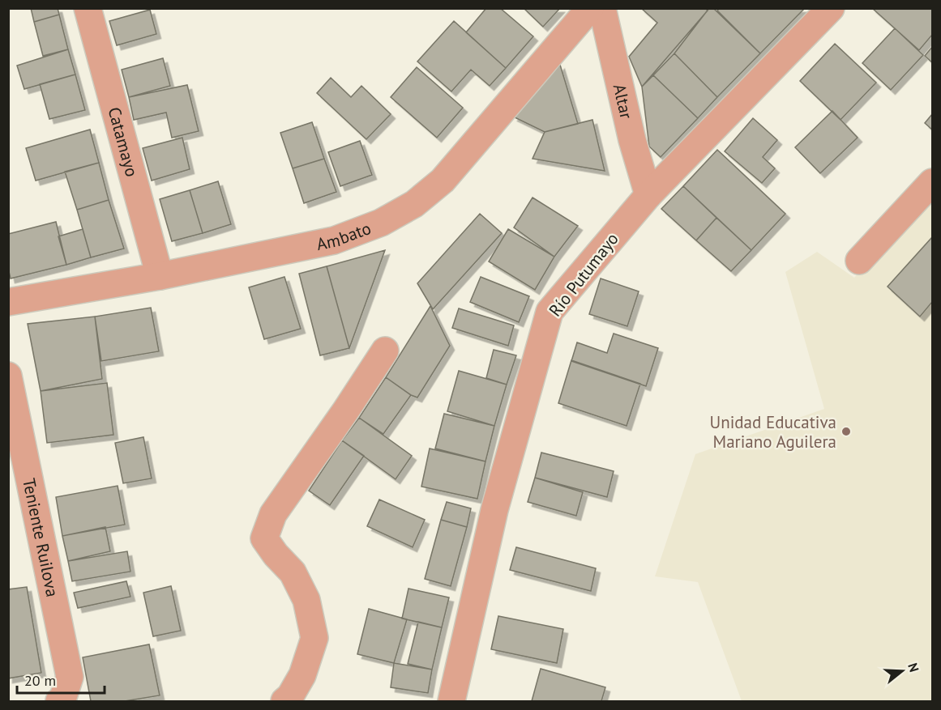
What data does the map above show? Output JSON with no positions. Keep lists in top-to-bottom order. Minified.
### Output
{"streets":{"street":["Altar","Catamayo","Ambato","Río Putumayo","Teniente Ruilova"]},"crossings":[["Altar","Río Putumayo"],["Catamayo","Ambato"]],"places":["Unidad Educativa Mariano Aguilera"],"scale_bar":"20 m","north":"right"}
